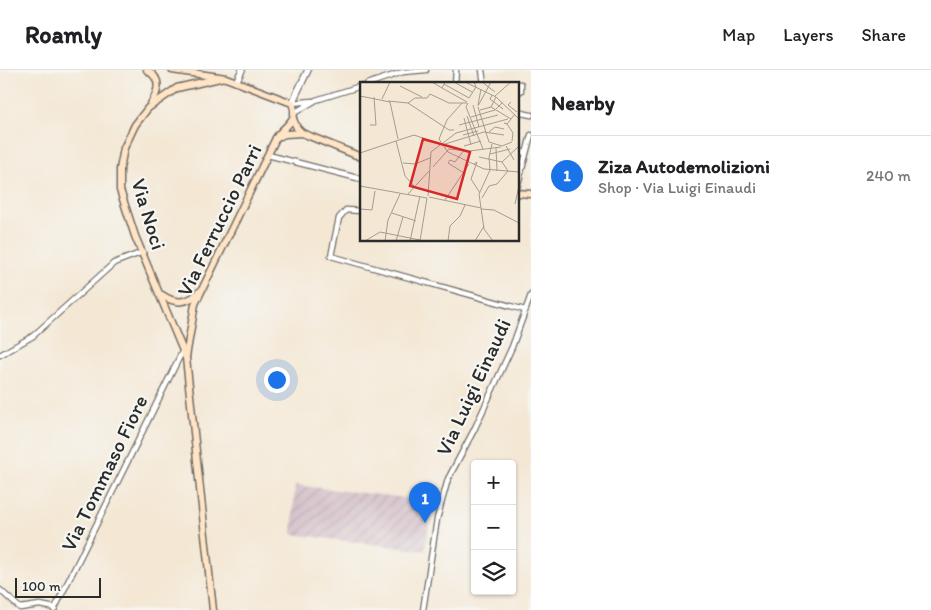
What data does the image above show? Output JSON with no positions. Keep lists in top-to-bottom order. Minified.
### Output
{"streets":{"main road":["Via Noci","Via Ferruccio Parri"],"street":["Via Luigi Einaudi","Via Tommaso Fiore"]},"crossings":[["Via Noci","Via Ferruccio Parri"],["Via Noci","Via Tommaso Fiore"]],"scale_bar":"100 m","page":{"header":"Roamly","nav":["Map","Layers","Share"],"heading":"Nearby","list":[{"mark":"1","name":"Ziza Autodemolizioni","note":"Shop · Via Luigi Einaudi","value":"240 m"}],"map_buttons":["+","−"],"pins":"1","scale":"100 m"}}
